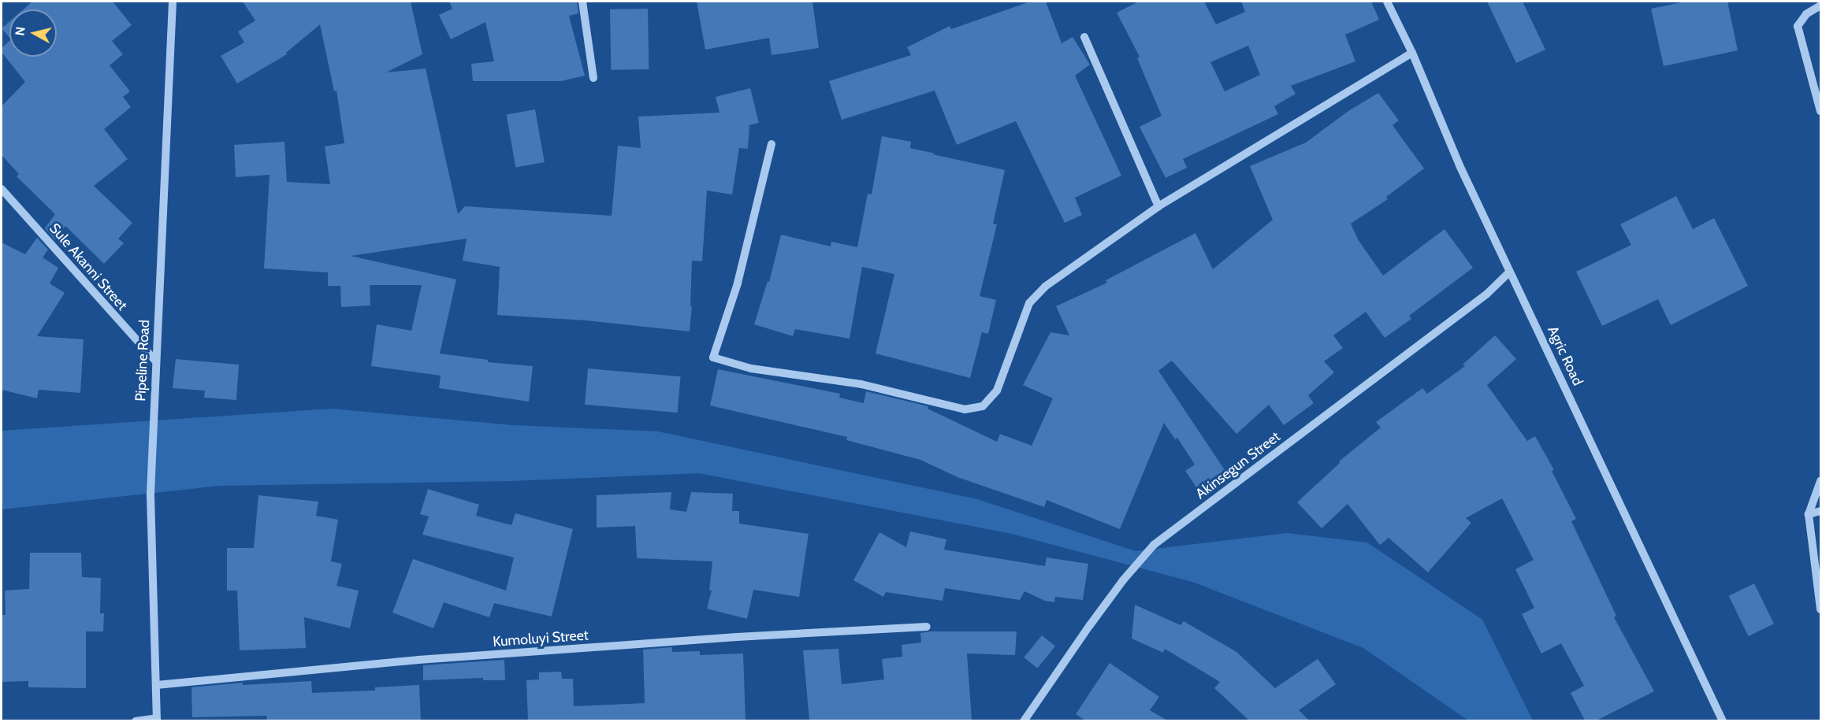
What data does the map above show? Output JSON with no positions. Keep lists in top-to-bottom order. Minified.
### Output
{"streets":{"street":["Sule Akanni Street","Agric Road","Pipeline Road","Akinsegun Street","Kumoluyi Street"]},"crossings":[["Sule Akanni Street","Pipeline Road"],["Agric Road","Akinsegun Street"],["Pipeline Road","Kumoluyi Street"]],"north":"left"}
